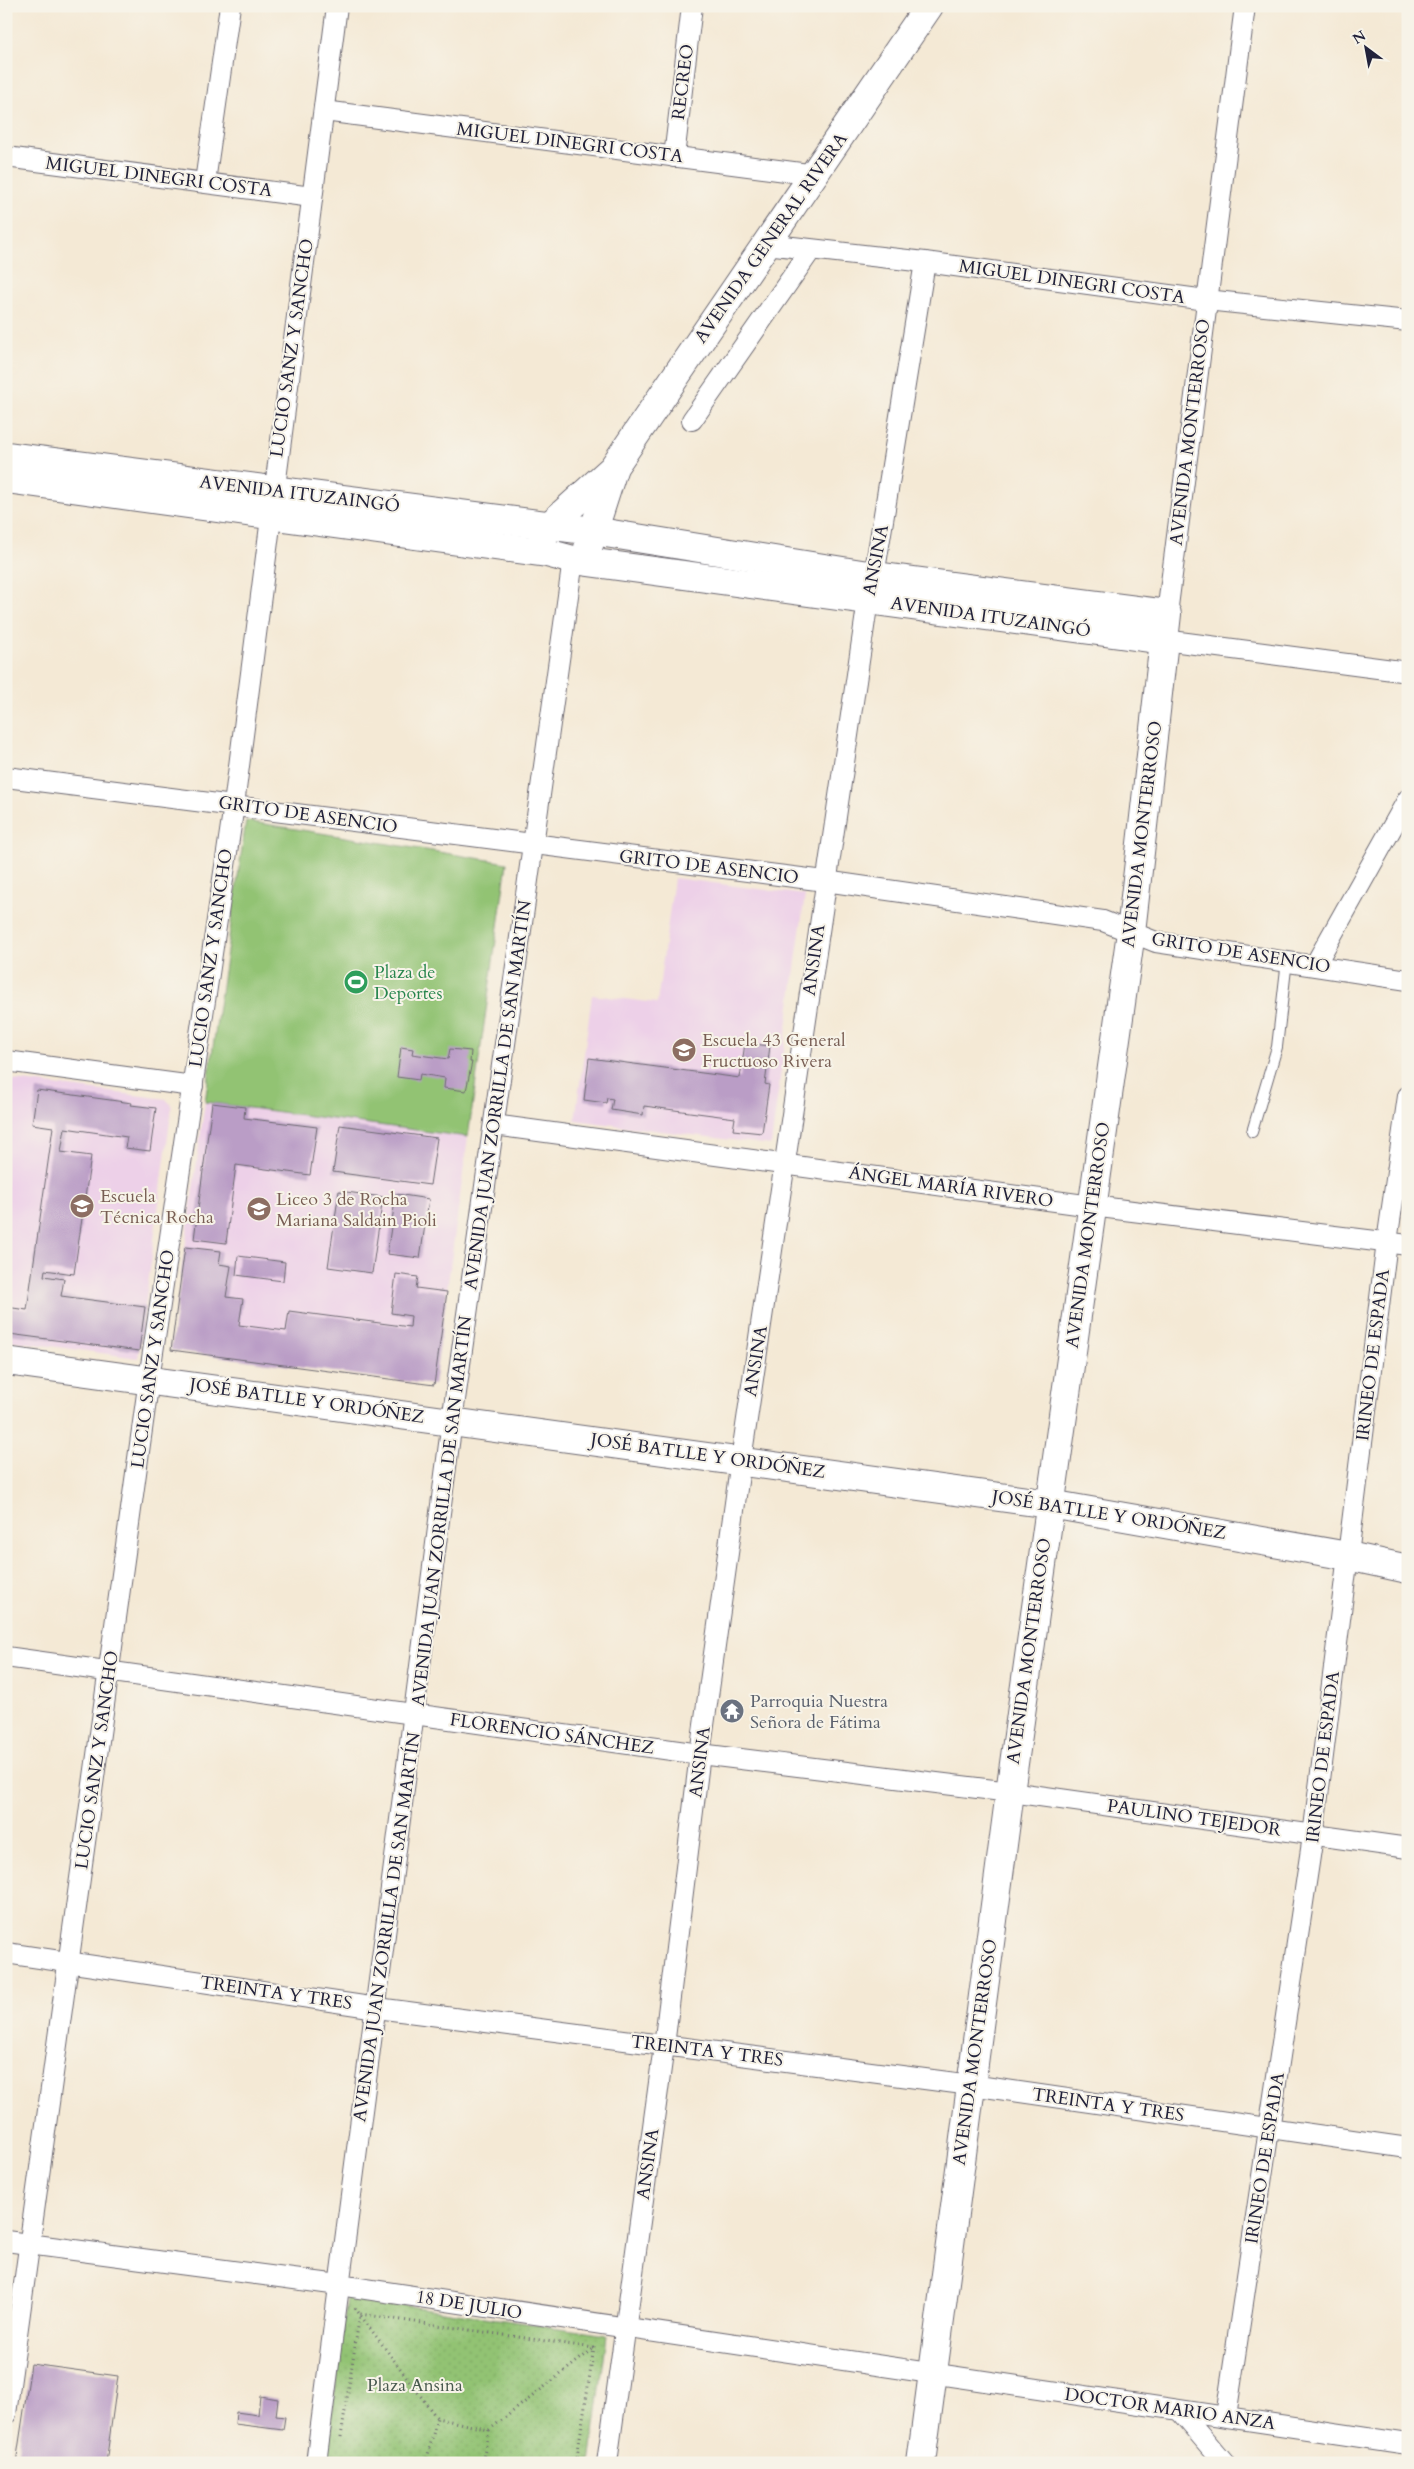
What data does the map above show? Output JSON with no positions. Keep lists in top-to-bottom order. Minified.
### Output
{"streets":{"street":["RECREO","MIGUEL DINEGRI COSTA","AVENIDA GENERAL RIVERA","LUCIO SANZ Y SANCHO","AVENIDA MONTERROSO","AVENIDA ITUZAINGÓ","ANSINA","GRITO DE ASENCIO","AVENIDA JUAN ZORRILLA DE SAN MARTÍN","ÁNGEL MARÍA RIVERO","IRINEO DE ESPADA","JOSÉ BATLLE Y ORDÓÑEZ","FLORENCIO SÁNCHEZ","PAULINO TEJEDOR","TREINTA Y TRES","18 DE JULIO","DOCTOR MARIO ANZA"]},"crossings":[["RECREO","MIGUEL DINEGRI COSTA"],["MIGUEL DINEGRI COSTA","AVENIDA GENERAL RIVERA"],["MIGUEL DINEGRI COSTA","LUCIO SANZ Y SANCHO"],["MIGUEL DINEGRI COSTA","AVENIDA MONTERROSO"],["MIGUEL DINEGRI COSTA","ANSINA"],["AVENIDA GENERAL RIVERA","AVENIDA ITUZAINGÓ"],["LUCIO SANZ Y SANCHO","AVENIDA ITUZAINGÓ"],["LUCIO SANZ Y SANCHO","GRITO DE ASENCIO"],["LUCIO SANZ Y SANCHO","JOSÉ BATLLE Y ORDÓÑEZ"],["LUCIO SANZ Y SANCHO","FLORENCIO SÁNCHEZ"],["LUCIO SANZ Y SANCHO","TREINTA Y TRES"],["LUCIO SANZ Y SANCHO","18 DE JULIO"],["AVENIDA MONTERROSO","AVENIDA ITUZAINGÓ"],["AVENIDA MONTERROSO","GRITO DE ASENCIO"],["AVENIDA MONTERROSO","ÁNGEL MARÍA RIVERO"],["AVENIDA MONTERROSO","JOSÉ BATLLE Y ORDÓÑEZ"],["AVENIDA MONTERROSO","FLORENCIO SÁNCHEZ"],["AVENIDA MONTERROSO","PAULINO TEJEDOR"],["AVENIDA MONTERROSO","TREINTA Y TRES"],["AVENIDA MONTERROSO","18 DE JULIO"],["AVENIDA MONTERROSO","DOCTOR MARIO ANZA"],["AVENIDA ITUZAINGÓ","ANSINA"],["AVENIDA ITUZAINGÓ","AVENIDA JUAN ZORRILLA DE SAN MARTÍN"],["ANSINA","GRITO DE ASENCIO"],["ANSINA","ÁNGEL MARÍA RIVERO"],["ANSINA","JOSÉ BATLLE Y ORDÓÑEZ"],["ANSINA","FLORENCIO SÁNCHEZ"],["ANSINA","TREINTA Y TRES"],["ANSINA","18 DE JULIO"],["GRITO DE ASENCIO","AVENIDA JUAN ZORRILLA DE SAN MARTÍN"],["AVENIDA JUAN ZORRILLA DE SAN MARTÍN","ÁNGEL MARÍA RIVERO"],["AVENIDA JUAN ZORRILLA DE SAN MARTÍN","JOSÉ BATLLE Y ORDÓÑEZ"],["AVENIDA JUAN ZORRILLA DE SAN MARTÍN","FLORENCIO SÁNCHEZ"],["AVENIDA JUAN ZORRILLA DE SAN MARTÍN","TREINTA Y TRES"],["AVENIDA JUAN ZORRILLA DE SAN MARTÍN","18 DE JULIO"],["ÁNGEL MARÍA RIVERO","IRINEO DE ESPADA"],["IRINEO DE ESPADA","JOSÉ BATLLE Y ORDÓÑEZ"],["IRINEO DE ESPADA","PAULINO TEJEDOR"],["IRINEO DE ESPADA","TREINTA Y TRES"],["IRINEO DE ESPADA","DOCTOR MARIO ANZA"],["FLORENCIO SÁNCHEZ","PAULINO TEJEDOR"],["18 DE JULIO","DOCTOR MARIO ANZA"]],"parks":["Plaza Ansina"],"places":{"sports":["Plaza de Deportes"],"school or university":["Escuela 43 General Fructuoso Rivera","Escuela Técnica Rocha","Liceo 3 de Rocha Mariana Saldain Pioli"],"temple":["Parroquia Nuestra Señora de Fátima"]},"north":"top left"}
